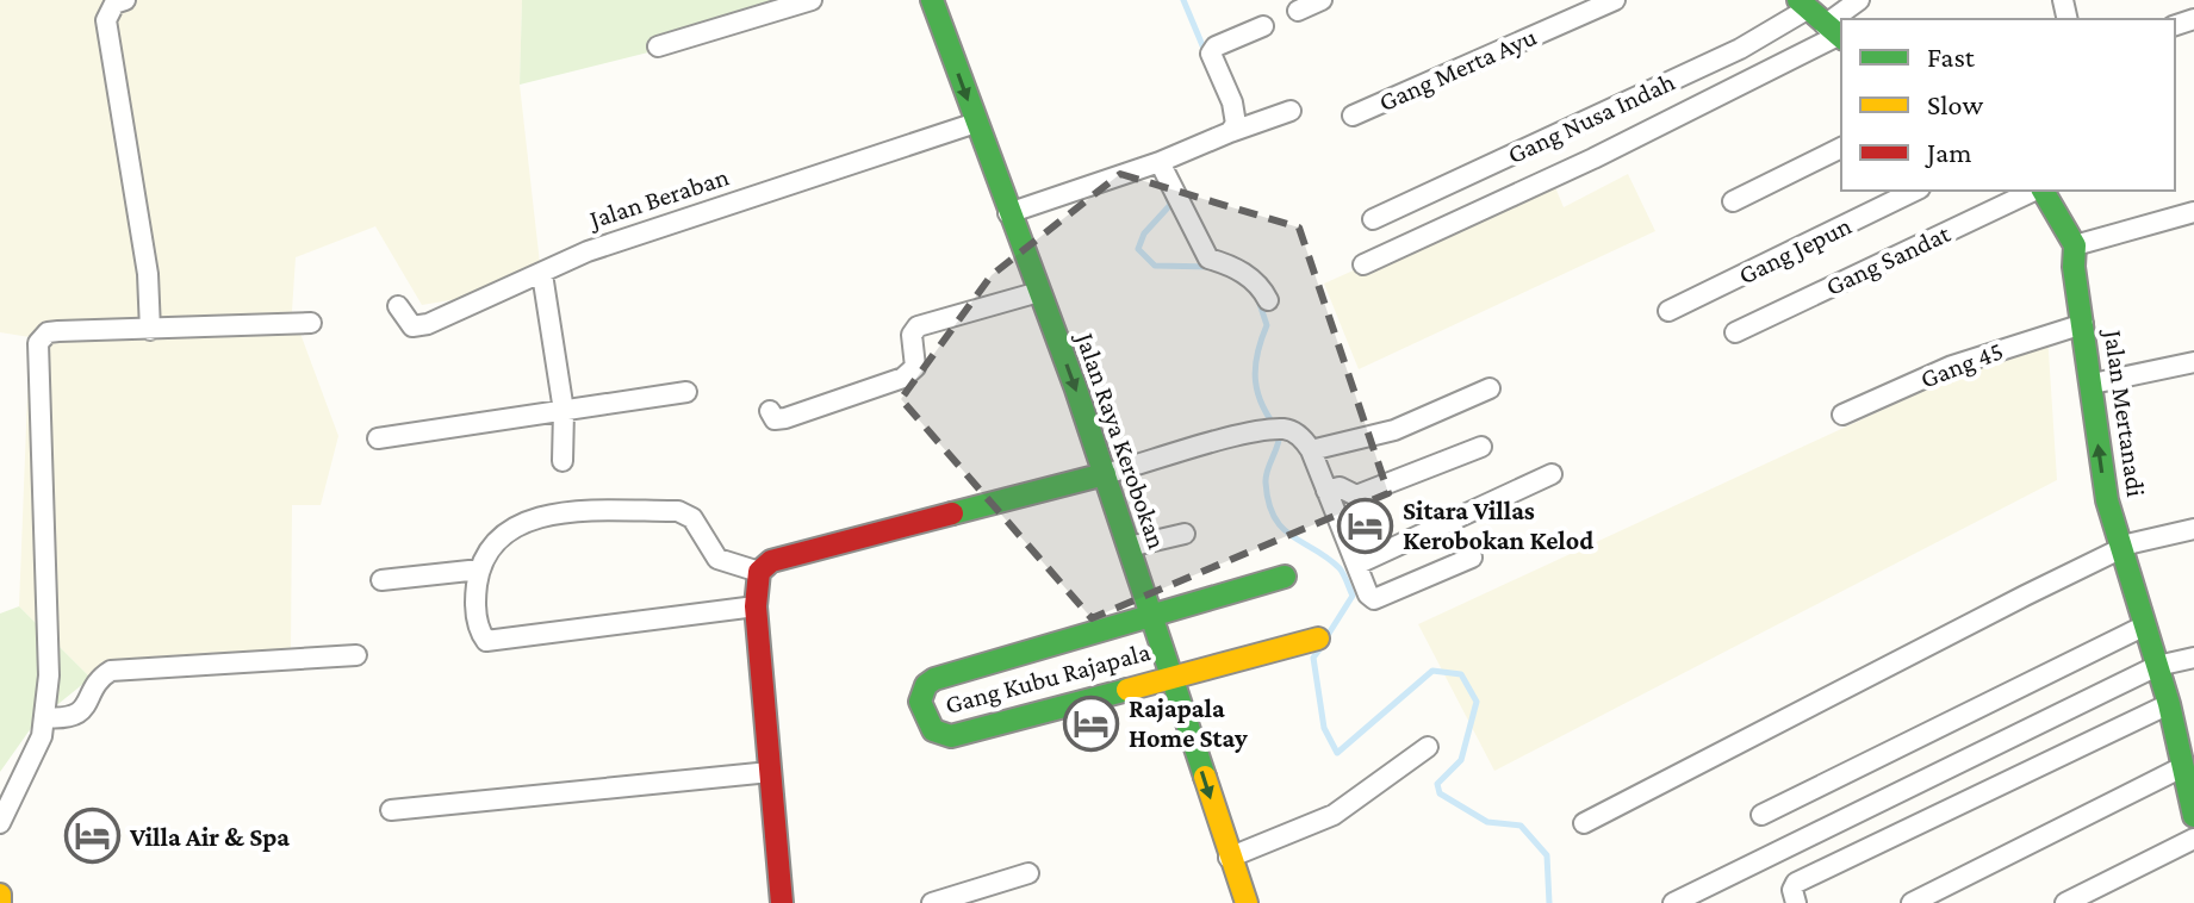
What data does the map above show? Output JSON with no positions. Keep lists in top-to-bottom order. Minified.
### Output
{"streets":{"street":["Gang Merta Ayu","Gang Nusa Indah","Jalan Beraban","Gang Jepun","Gang Sandat","Gang 45","Jalan Mertanadi","Jalan Raya Kerobokan","Gang Kubu Rajapala"]},"crossings":[["Jalan Beraban","Jalan Raya Kerobokan"],["Gang 45","Jalan Mertanadi"],["Jalan Raya Kerobokan","Gang Kubu Rajapala"]],"one_way":["Jalan Raya Kerobokan"],"places":{"hotel":["Sitara Villas Kerobokan Kelod","Rajapala Home Stay","Villa Air & Spa"]},"legend":["Fast","Slow","Jam"]}
